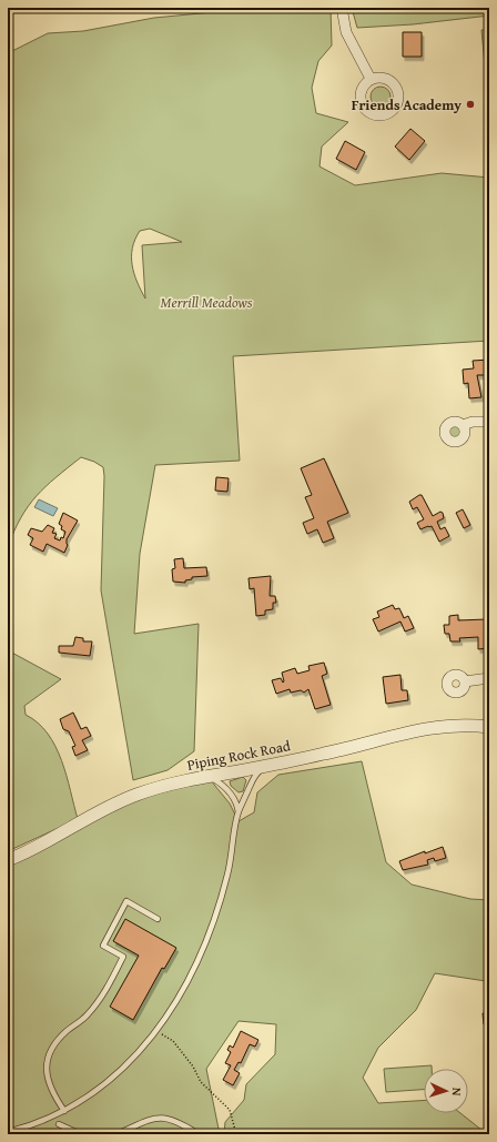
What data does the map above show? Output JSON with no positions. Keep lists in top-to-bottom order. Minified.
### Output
{"streets":{"street":["Piping Rock Road"]},"parks":["Merrill Meadows"],"places":["Friends Academy"],"north":"right"}
